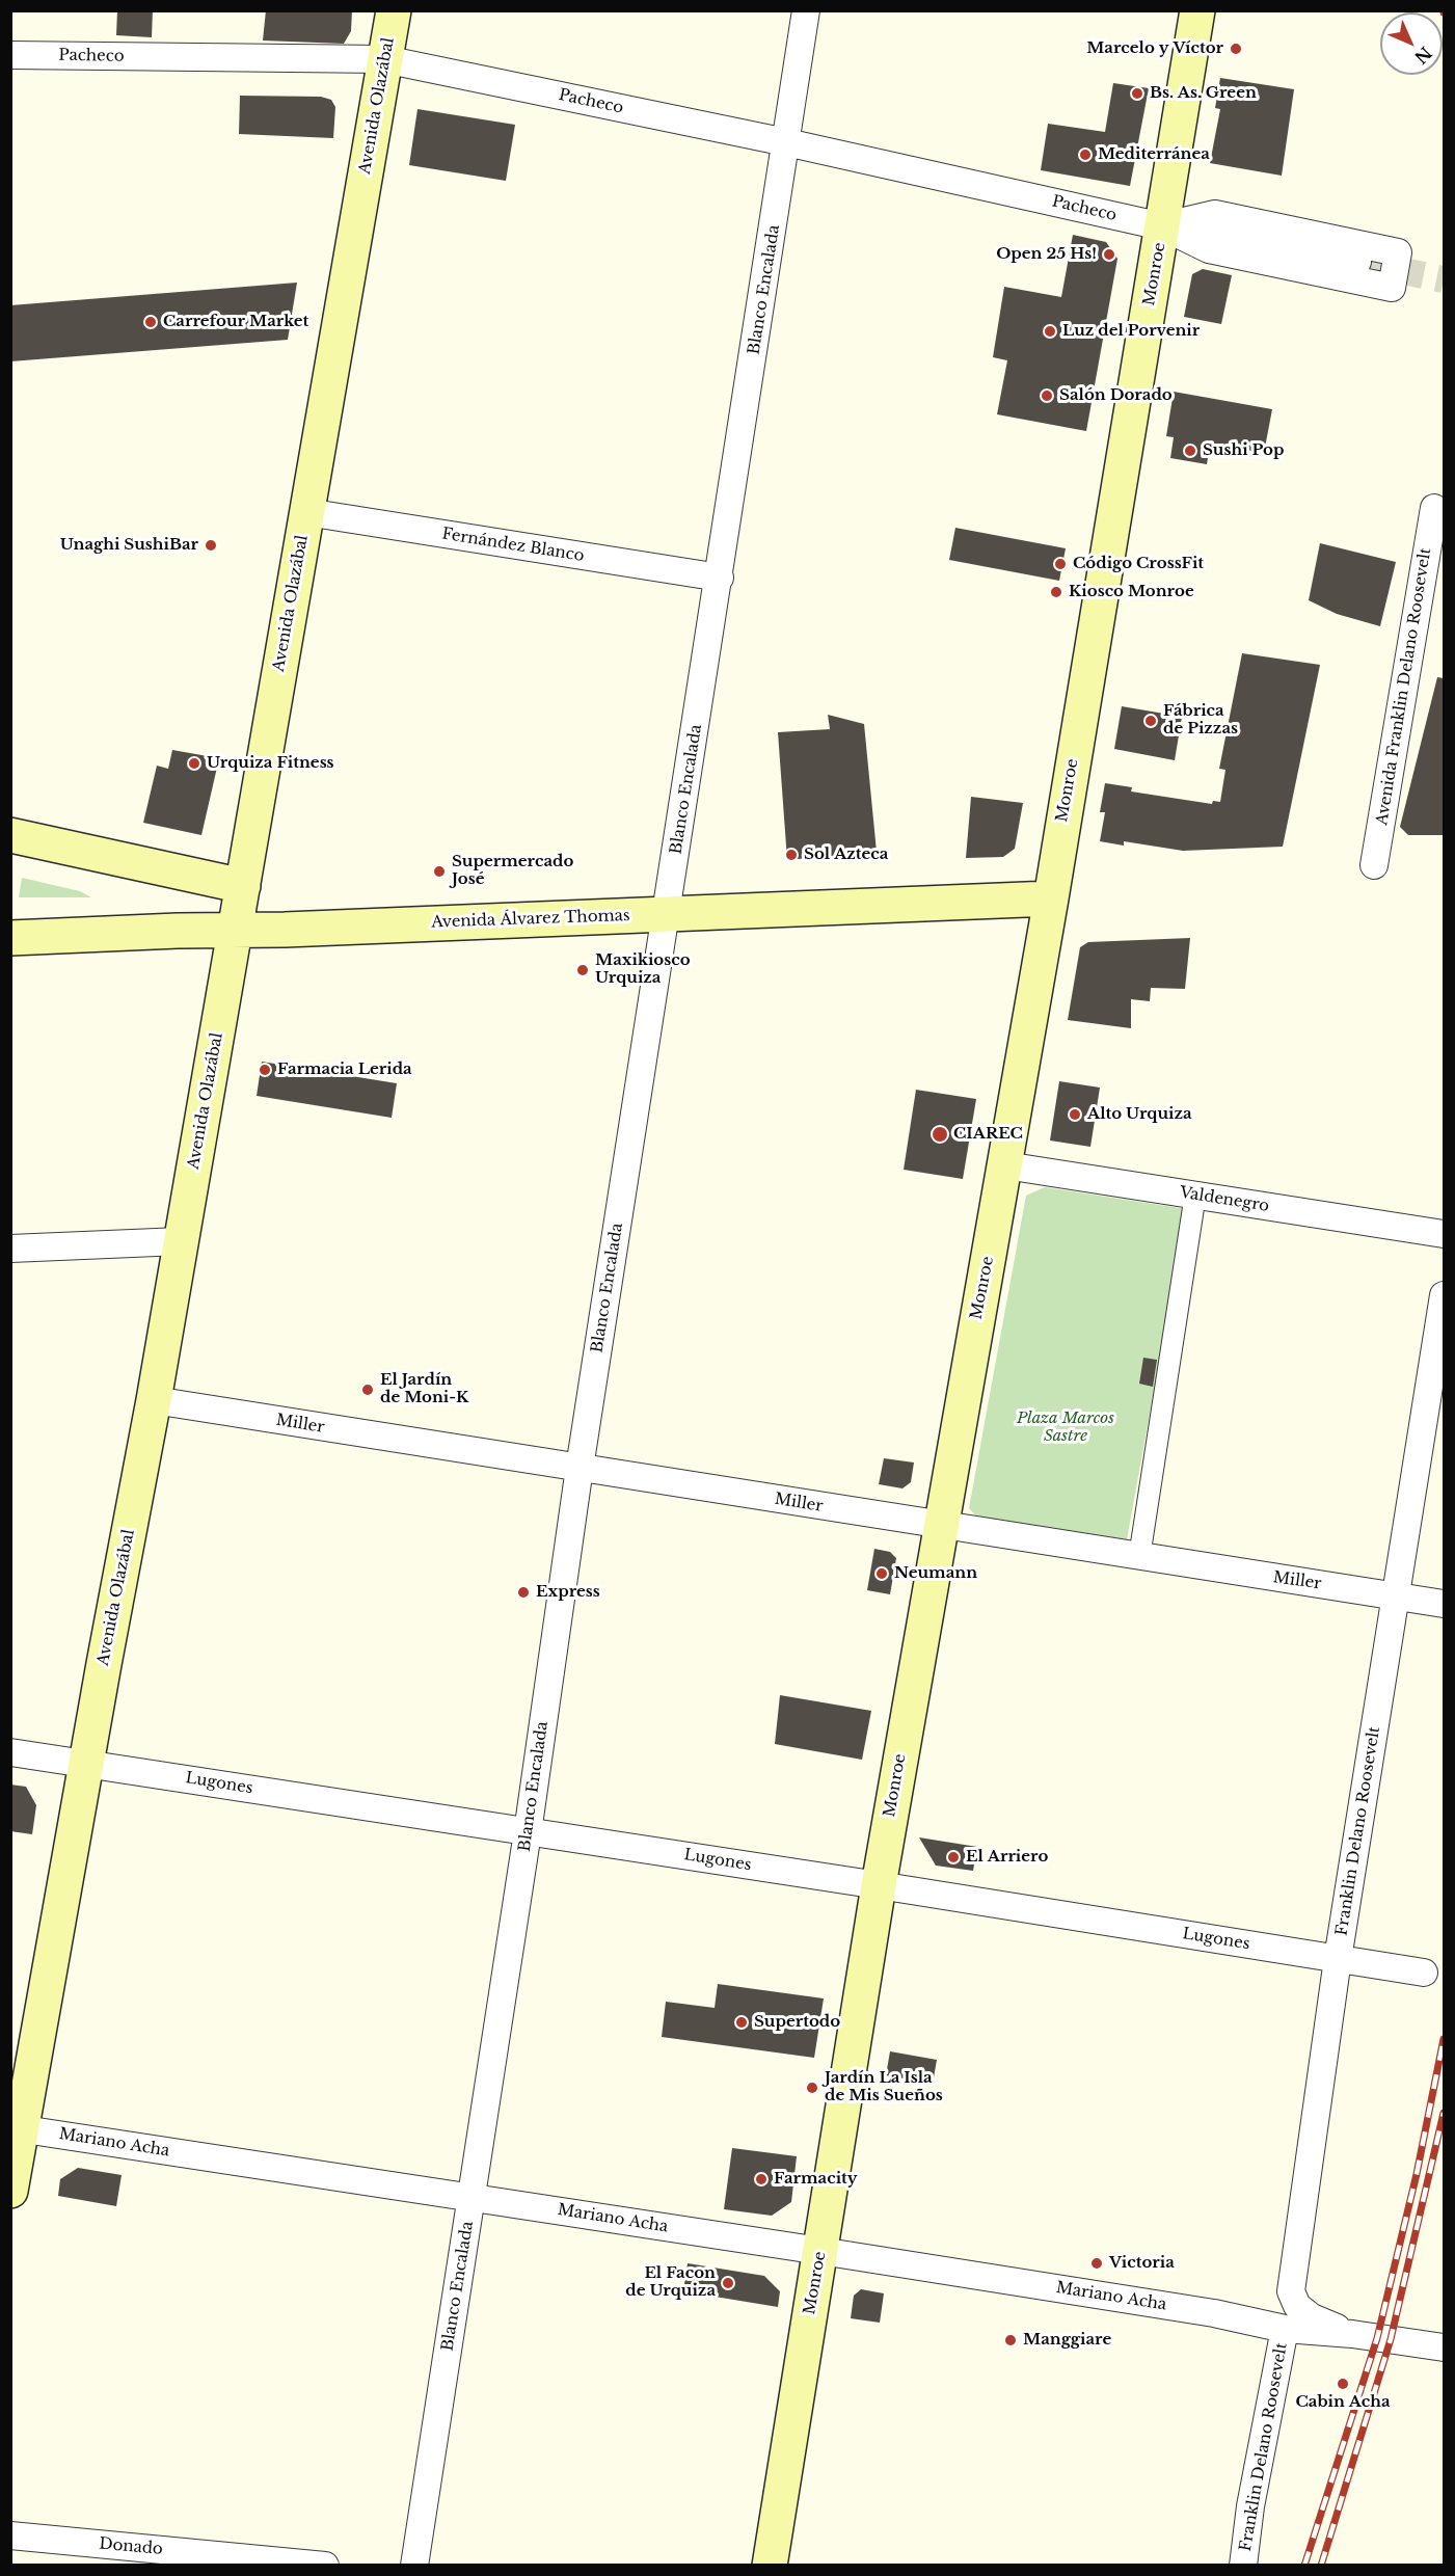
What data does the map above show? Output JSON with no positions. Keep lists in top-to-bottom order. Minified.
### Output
{"streets":{"main road":["Avenida Olazábal","Monroe","Avenida Álvarez Thomas"],"street":["Pacheco","Blanco Encalada","Fernández Blanco","Avenida Franklin Delano Roosevelt","Valdenegro","Miller","Lugones","Franklin Delano Roosevelt","Mariano Acha","Donado"]},"crossings":[["Pacheco","Avenida Olazábal"],["Pacheco","Monroe"],["Pacheco","Blanco Encalada"],["Avenida Olazábal","Fernández Blanco"],["Avenida Olazábal","Avenida Álvarez Thomas"],["Avenida Olazábal","Miller"],["Avenida Olazábal","Lugones"],["Avenida Olazábal","Mariano Acha"],["Monroe","Avenida Álvarez Thomas"],["Monroe","Valdenegro"],["Monroe","Miller"],["Monroe","Lugones"],["Monroe","Mariano Acha"],["Blanco Encalada","Fernández Blanco"],["Blanco Encalada","Avenida Álvarez Thomas"],["Blanco Encalada","Miller"],["Blanco Encalada","Lugones"],["Blanco Encalada","Mariano Acha"],["Miller","Franklin Delano Roosevelt"],["Lugones","Franklin Delano Roosevelt"],["Franklin Delano Roosevelt","Mariano Acha"]],"parks":["Plaza Marcos Sastre"],"places":["Marcelo y Víctor","Bs. As. Green","Mediterránea","Open 25 Hs!","Carrefour Market","Luz del Porvenir","Salón Dorado","Sushi Pop","Unaghi SushiBar","Código CrossFit","Kiosco Monroe","Fábrica de Pizzas","Urquiza Fitness","Sol Azteca","Supermercado José","Maxikiosco Urquiza","Farmacia Lerida","Alto Urquiza","CIAREC","El Jardín de Moni-K","Neumann","Express","El Arriero","Supertodo","Jardín La Isla de Mis Sueños","Farmacity","Victoria","El Facon de Urquiza","Manggiare","Cabin Acha"],"north":"bottom right"}
